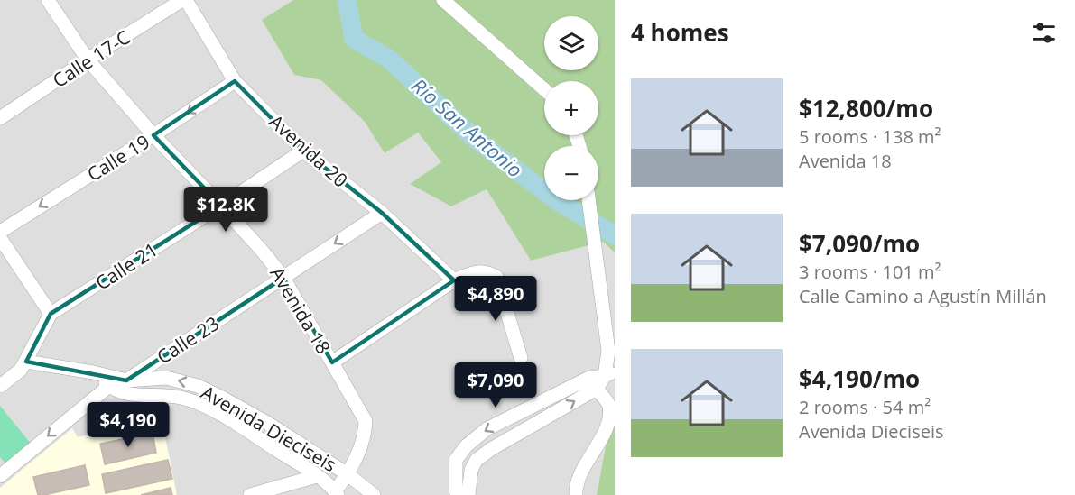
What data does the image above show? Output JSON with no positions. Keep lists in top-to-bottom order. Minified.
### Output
{"streets":{"street":["Calle 17-C","Avenida 20","Calle 19","Calle 21","Avenida 18","Calle 23","Avenida Dieciseis"]},"crossings":[["Calle 17-C","Avenida 20"],["Calle 17-C","Avenida 18"],["Avenida 20","Calle 19"],["Avenida 20","Calle 21"],["Avenida 20","Calle 23"],["Calle 19","Avenida 18"],["Calle 21","Avenida 18"],["Avenida 18","Calle 23"],["Avenida 18","Avenida Dieciseis"],["Calle 23","Avenida Dieciseis"]],"one_way":["Calle 19"],"water":["Río San Antonio"],"page":{"heading":"4 homes","map_buttons":["+","−"],"list":[{"name":"$12,800/mo","note":"5 rooms · 138 m² · Avenida 18"},{"name":"$7,090/mo","note":"3 rooms · 101 m² · Calle Camino a Agustín Millán"},{"name":"$4,190/mo","note":"2 rooms · 54 m² · Avenida Dieciseis"}],"price":["$12.8K","$4,890","$7,090","$4,190"]}}
